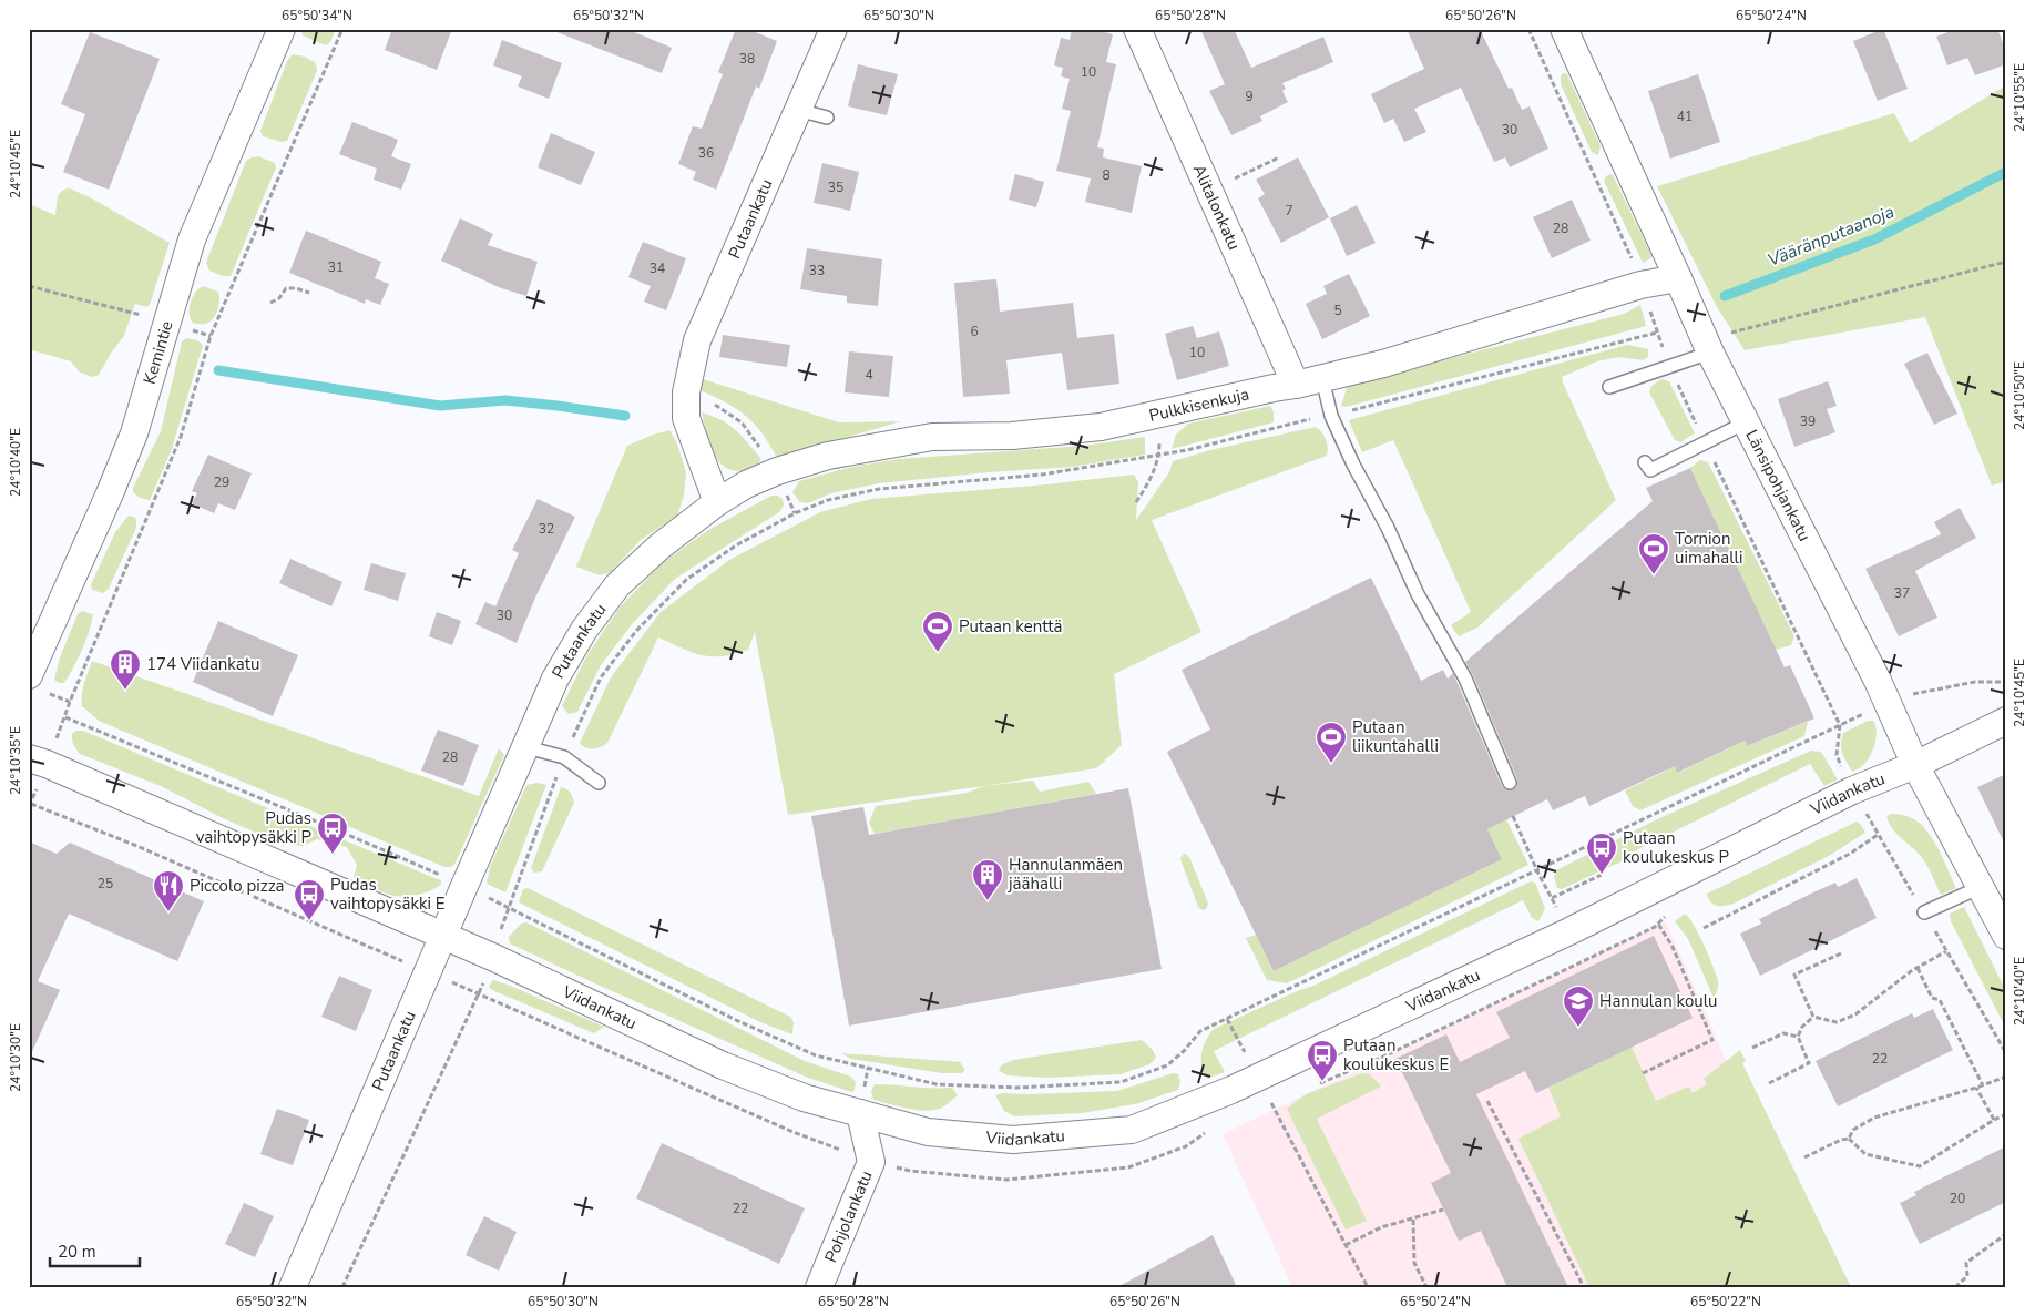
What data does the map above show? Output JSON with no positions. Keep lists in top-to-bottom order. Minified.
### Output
{"streets":{"street":["Alitalonkatu","Putaankatu","Kemintie","Pulkkisenkuja","Länsipohjankatu","Viidankatu","Pohjolankatu"]},"crossings":[["Alitalonkatu","Pulkkisenkuja"],["Putaankatu","Pulkkisenkuja"],["Putaankatu","Viidankatu"],["Pulkkisenkuja","Länsipohjankatu"],["Länsipohjankatu","Viidankatu"],["Viidankatu","Pohjolankatu"]],"water":["Vääränputaanoja"],"places":{"sports":["Tornion uimahalli","Putaan kenttä","Putaan liikuntahalli"],"building":["174 Viidankatu","Hannulanmäen jäähalli"],"bus stop":["Pudas vaihtopysäkki P","Putaan koulukeskus P","Pudas vaihtopysäkki E","Putaan koulukeskus E"],"restaurant":["Piccolo pizza"],"school or university":["Hannulan koulu"]},"house_numbers":["38","10","9","41","30","36","8","35","7","28","31","34","33","5","6","10","4","39","29","32","37","30","28","25","22","20","22"],"scale_bar":"20 m","coordinates":["65°50'34\"N","65°50'32\"N","65°50'30\"N","65°50'28\"N","65°50'26\"N","65°50'24\"N","24°10'55\"E","24°10'45\"E","24°10'50\"E","24°10'40\"E","24°10'35\"E","24°10'30\"E","65°50'22\"N"]}
